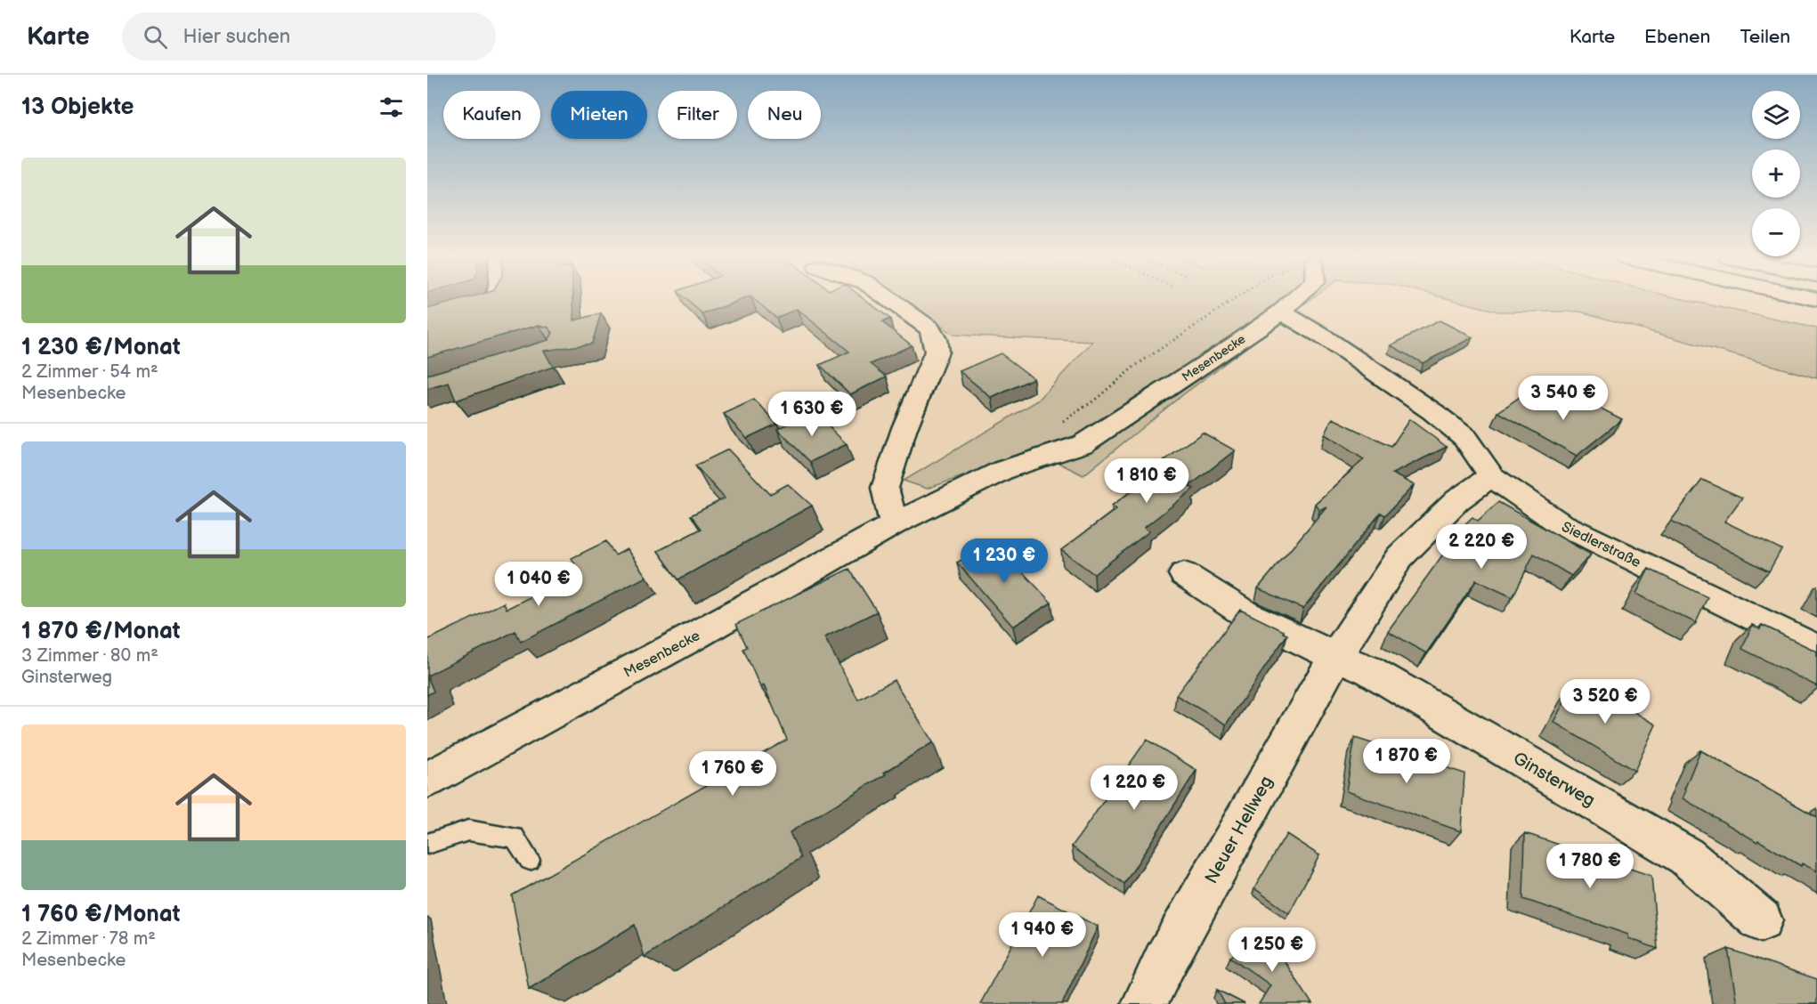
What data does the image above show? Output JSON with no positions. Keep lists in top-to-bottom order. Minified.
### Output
{"streets":{"main road":["Mesenbecke","Siedlerstraße","Ginsterweg","Neuer Hellweg"]},"crossings":[["Mesenbecke","Siedlerstraße"],["Siedlerstraße","Neuer Hellweg"],["Ginsterweg","Neuer Hellweg"]],"page":{"header":"Karte","search":"Hier suchen","nav":["Karte","Ebenen","Teilen"],"heading":"13 Objekte","map_buttons":["+","−"],"chip":["Kaufen","Mieten","Filter","Neu"],"list":[{"name":"1 230 €/Monat","note":"2 Zimmer · 54 m² · Mesenbecke"},{"name":"1 870 €/Monat","note":"3 Zimmer · 80 m² · Ginsterweg"},{"name":"1 760 €/Monat","note":"2 Zimmer · 78 m² · Mesenbecke"}],"price":["3 540 €","1 630 €","1 810 €","2 220 €","1 230 €","1 040 €","3 520 €","1 870 €","1 760 €","1 220 €","1 780 €","1 940 €","1 250 €"]}}
